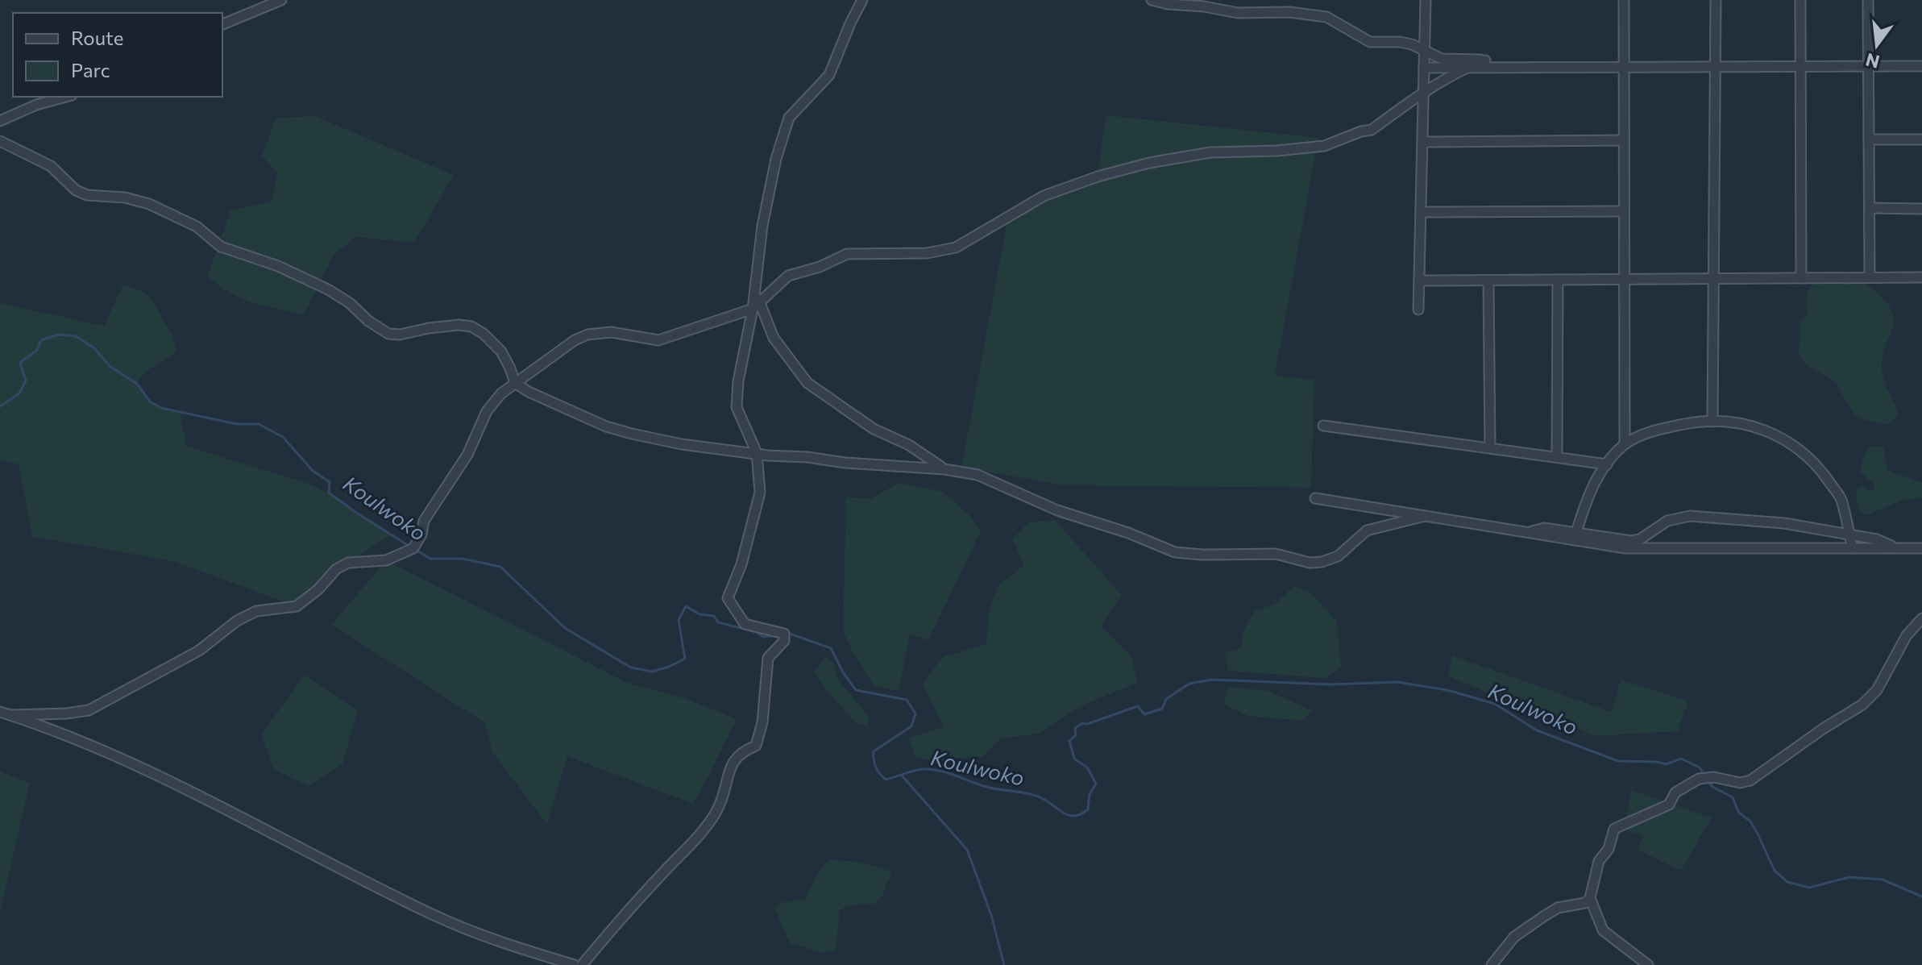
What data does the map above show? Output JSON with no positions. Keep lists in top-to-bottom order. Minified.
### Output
{"water":["Koulwoko"],"legend":["Route","Parc"],"north":"bottom"}
